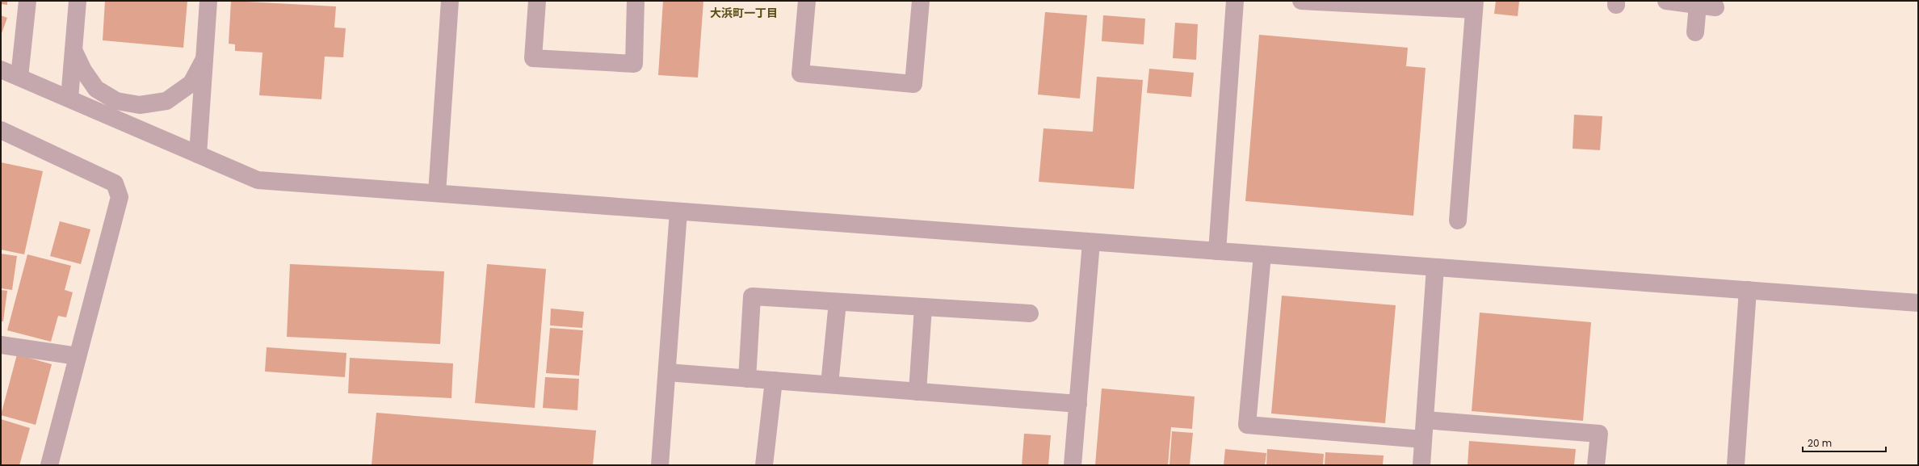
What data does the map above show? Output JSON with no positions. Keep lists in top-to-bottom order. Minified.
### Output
{"districts":["大浜町一丁目"],"scale_bar":"20 m"}
